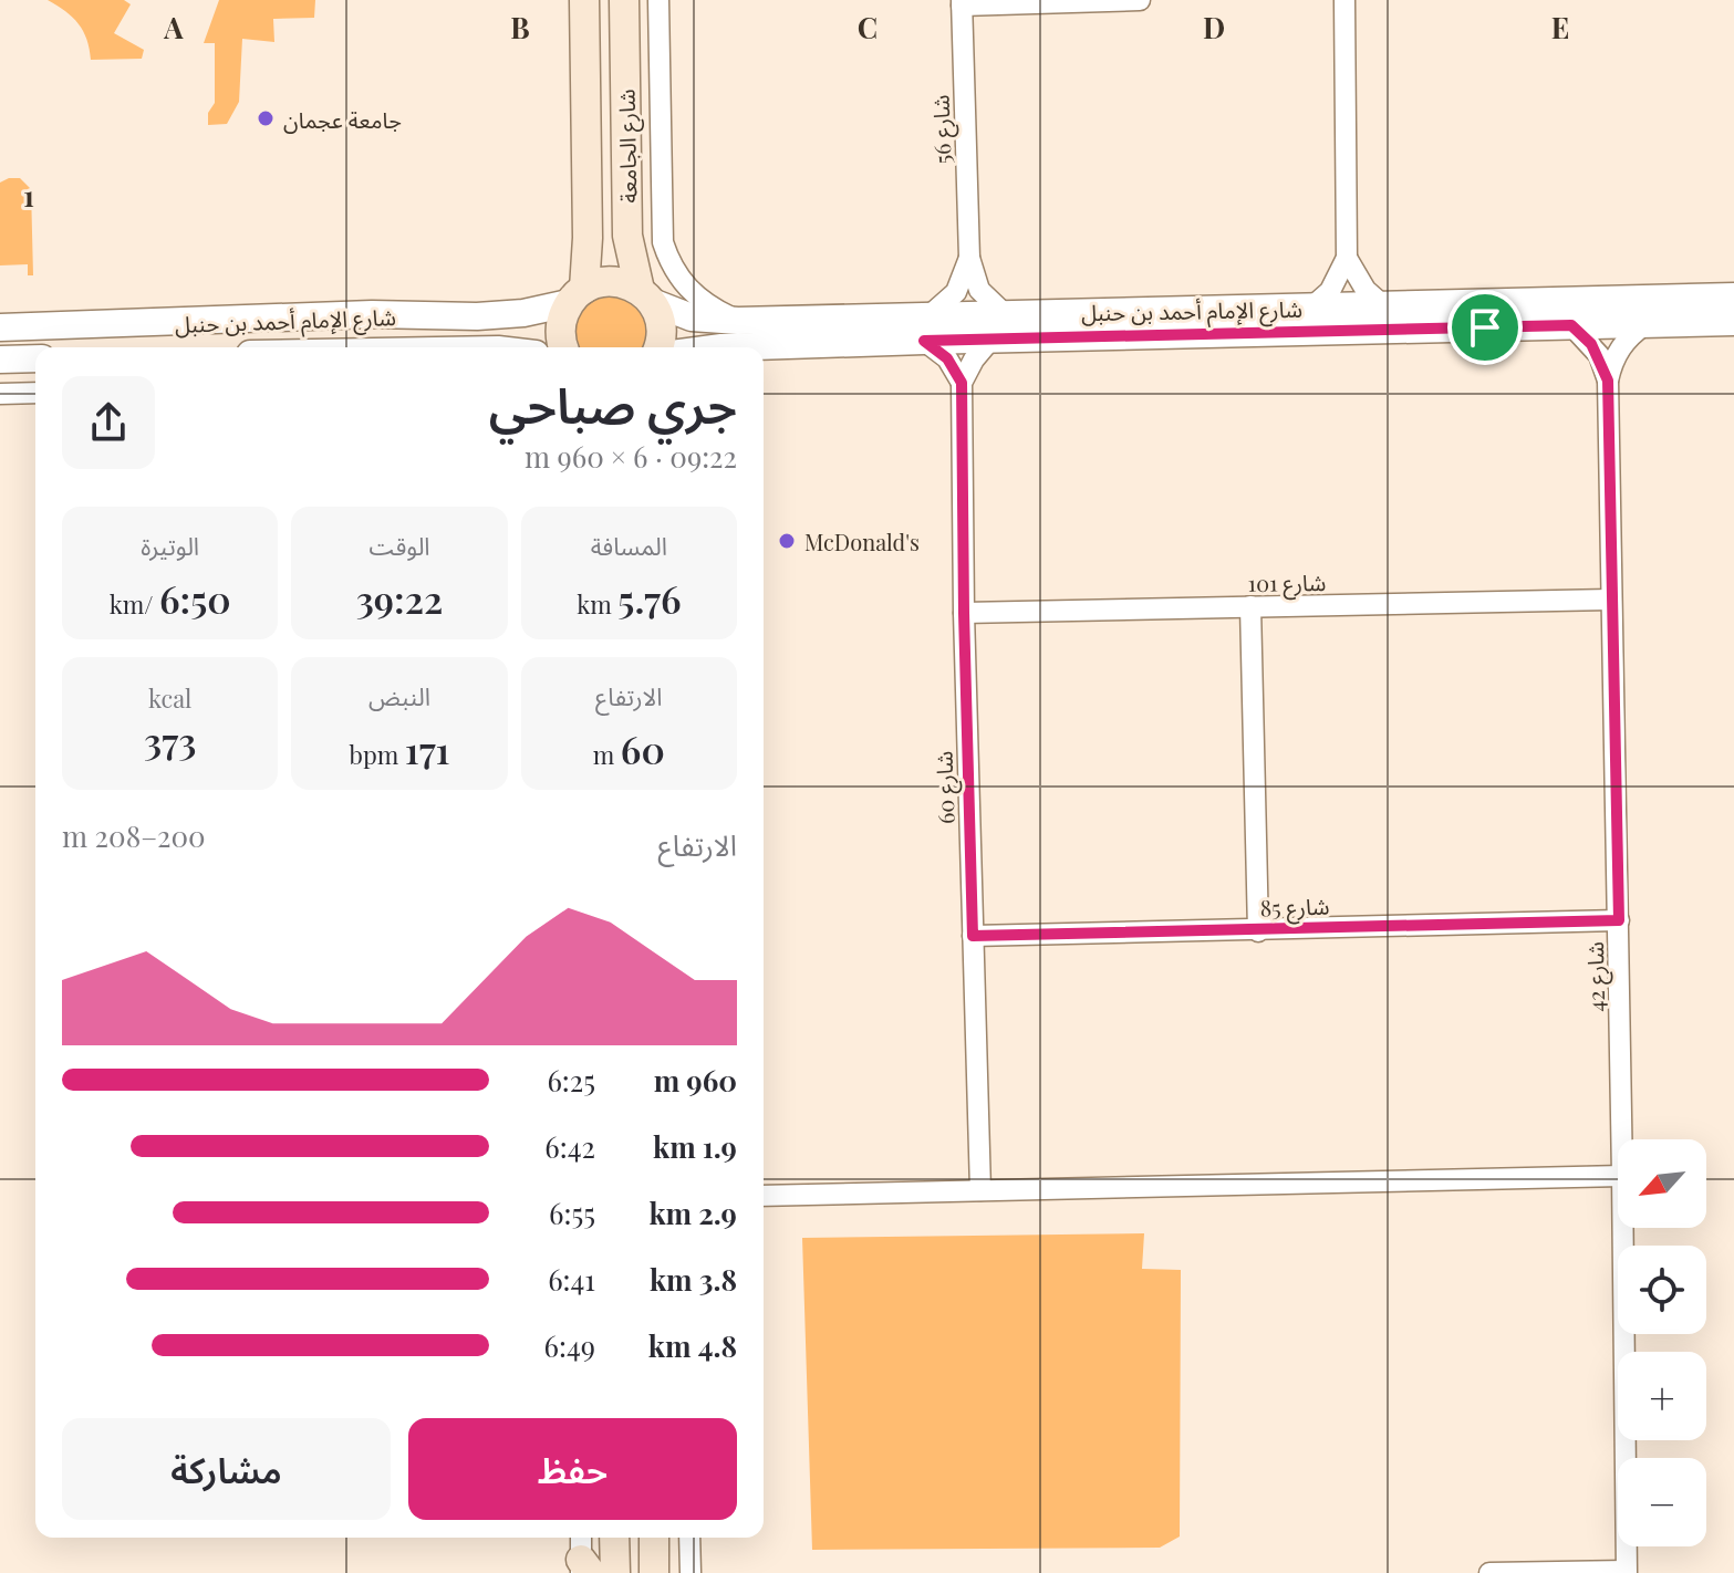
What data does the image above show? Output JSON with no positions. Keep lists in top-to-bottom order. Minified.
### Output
{"streets":{"main road":["شارع الجامعة"],"street":["شارع 56","شارع الإمام أحمد بن حنبل","شارع 101","شارع 60","شارع 85","شارع 42"]},"crossings":[["شارع 56","شارع الإمام أحمد بن حنبل"],["شارع الجامعة","شارع الإمام أحمد بن حنبل"],["شارع الإمام أحمد بن حنبل","شارع 42"],["شارع 101","شارع 60"],["شارع 101","شارع 42"],["شارع 60","شارع 85"],["شارع 85","شارع 42"]],"places":["جامعة عجمان","McDonald's"],"north":"bottom left","page":{"heading":["جري صباحي","09:22 · 6 × 960 m"],"stats":[["المسافة","5.76 km"],["الوقت","39:22"],["الوتيرة","6:50 /km"],["الارتفاع","60 m"],["النبض","171 bpm"],["kcal","373"]],"chart":["الارتفاع","200–208 m"],"list":[{"name":"960 m","note":"6:25"},{"name":"1.9 km","note":"6:42"},{"name":"2.9 km","note":"6:55"},{"name":"3.8 km","note":"6:41"},{"name":"4.8 km","note":"6:49"}],"map_buttons":["+","−"],"buttons":["حفظ","مشاركة"]},"grid":{"columns":["A","B","C","D","E"],"rows":["1"]}}
